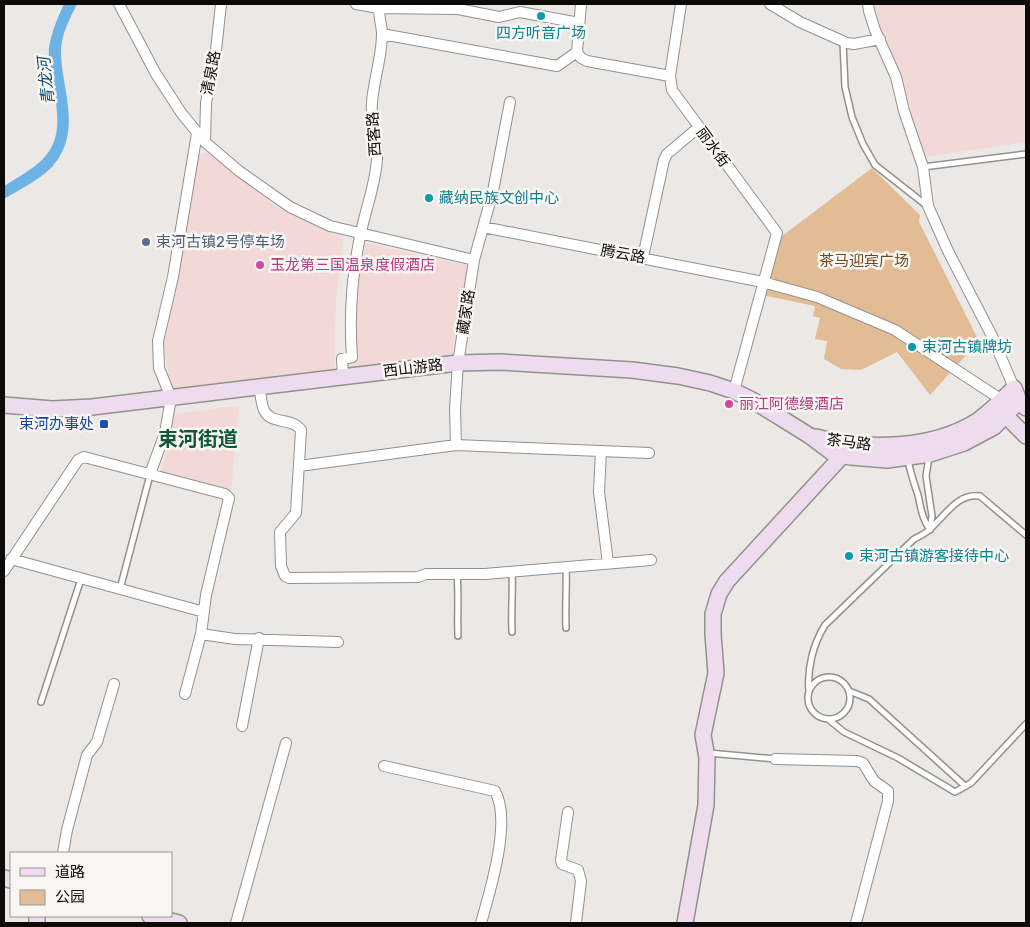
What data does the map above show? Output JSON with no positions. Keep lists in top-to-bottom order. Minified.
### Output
{"streets":{"street":["清泉路","西客路","丽水街","腾云路","藏家路","西山游路","茶马路"]},"crossings":[["西客路","西山游路"],["丽水街","腾云路"],["腾云路","藏家路"],["腾云路","茶马路"],["藏家路","西山游路"],["西山游路","茶马路"]],"districts":["束河街道"],"water":["青龙河"],"parks":["茶马迎宾广场"],"places":{"other":["四方听音广场","藏纳民族文创中心","束河古镇2号停车场","玉龙第三国温泉度假酒店","束河古镇牌坊","丽江阿德缦酒店","束河古镇游客接待中心"],"transit":["束河办事处"]},"legend":["道路","公园"]}
